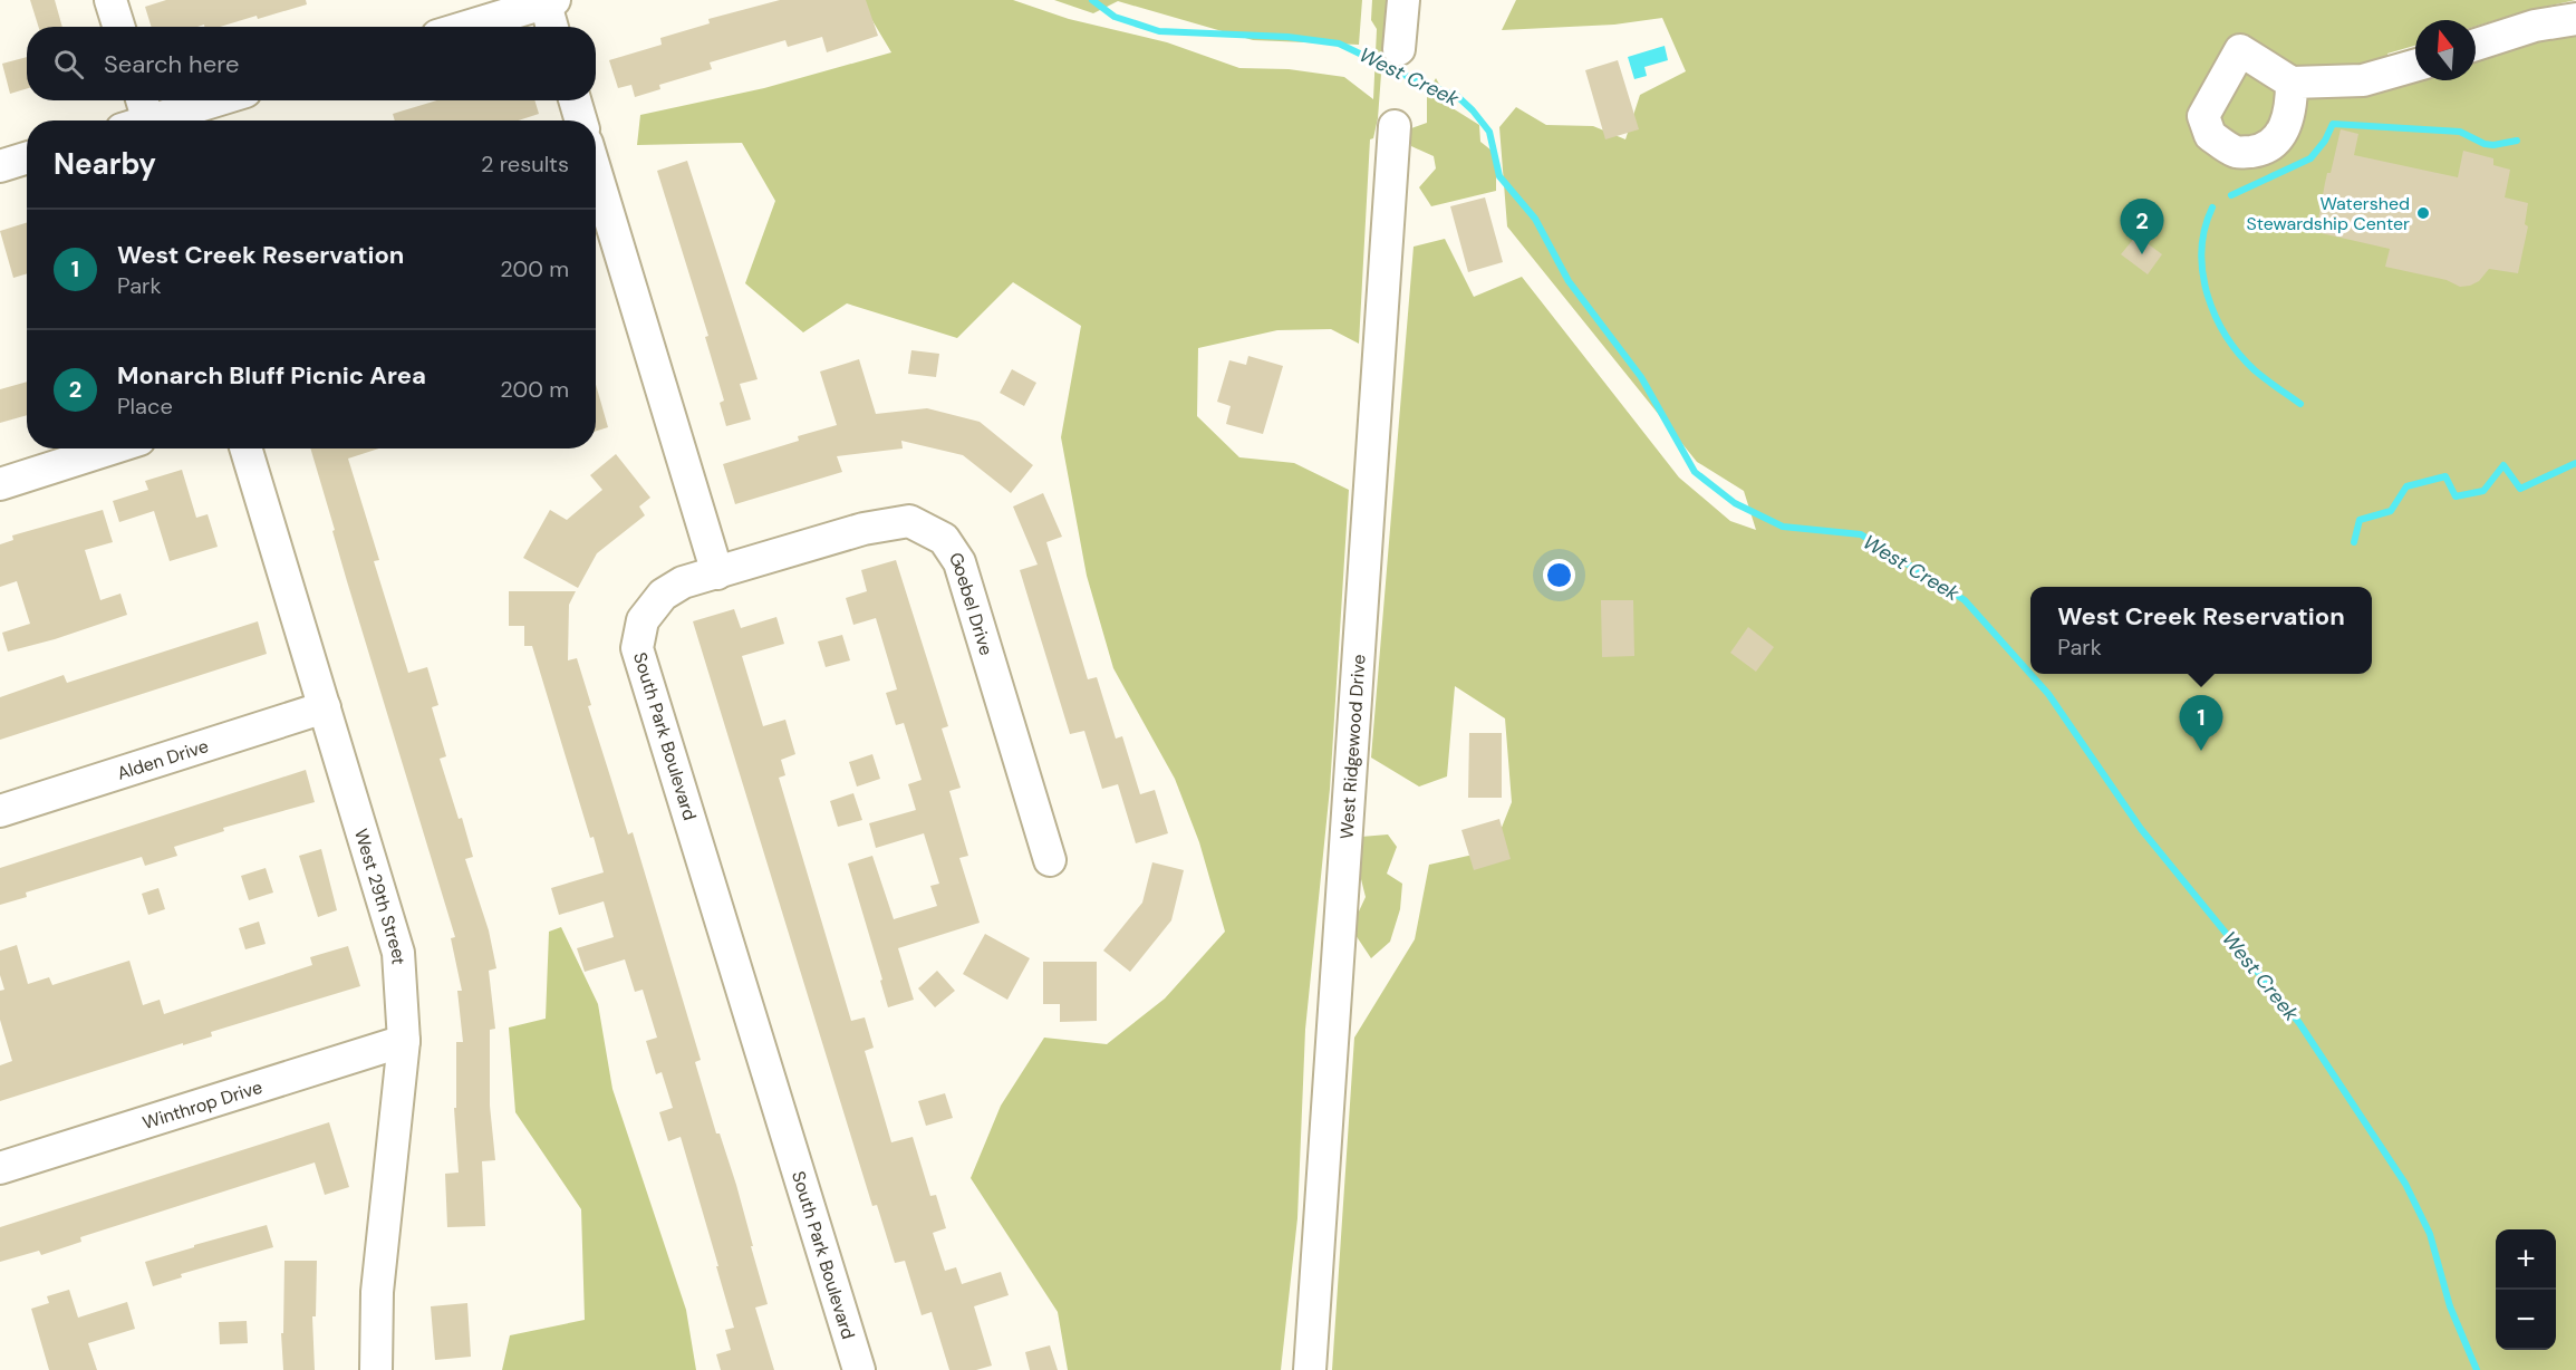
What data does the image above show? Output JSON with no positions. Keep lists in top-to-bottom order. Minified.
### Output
{"streets":{"street":["Goebel Drive","South Park Boulevard","West Ridgewood Drive","Alden Drive","West 29th Street","Winthrop Drive"]},"crossings":[["Goebel Drive","South Park Boulevard"],["Alden Drive","West 29th Street"],["West 29th Street","Winthrop Drive"]],"water":["West Creek"],"places":["Watershed Stewardship Center"],"north":"top","page":{"search":"Search here","heading":["Nearby","2 results"],"pins":["2","1"],"list":[{"mark":"1","name":"West Creek Reservation","note":"Park","value":"200 m"},{"mark":"2","name":"Monarch Bluff Picnic Area","note":"Place","value":"200 m"}],"popup":["West Creek Reservation","Park"],"map_buttons":["+","−"]}}
